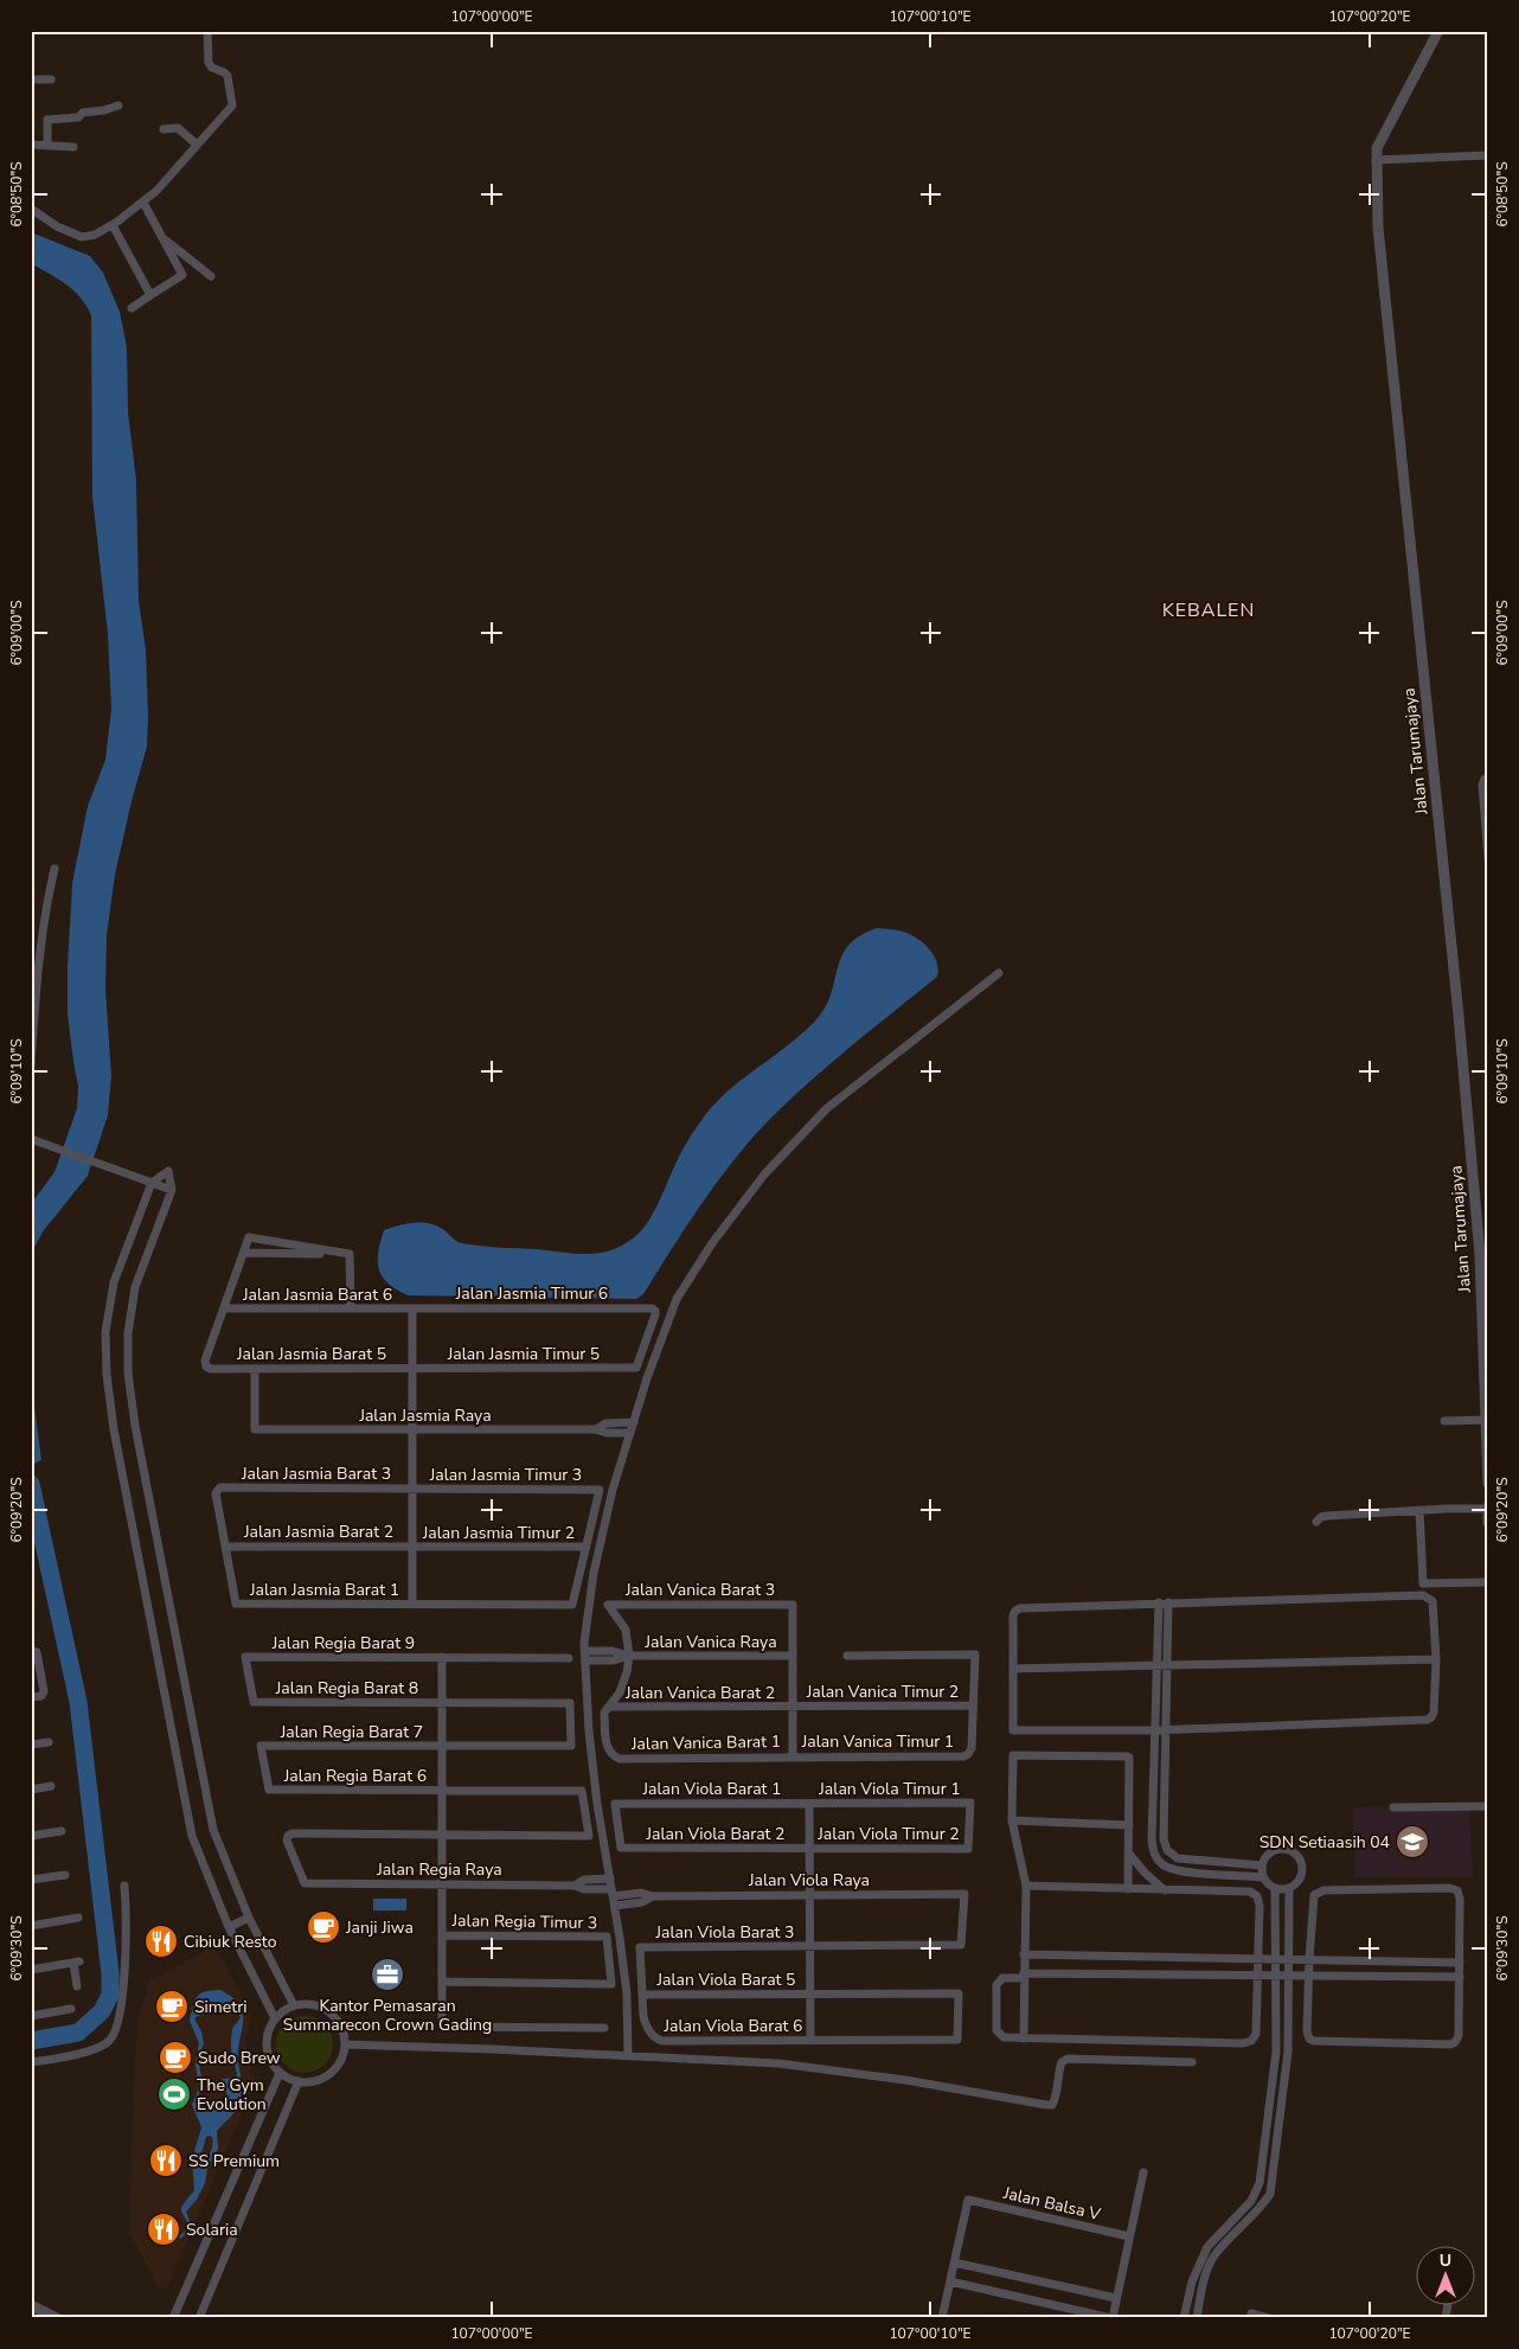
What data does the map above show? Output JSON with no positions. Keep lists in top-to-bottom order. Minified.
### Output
{"streets":{"street":["Jalan Tarumajaya","Jalan Jasmia Timur 6","Jalan Jasmia Barat 6","Jalan Jasmia Barat 5","Jalan Jasmia Timur 5","Jalan Jasmia Raya","Jalan Jasmia Barat 3","Jalan Jasmia Timur 3","Jalan Jasmia Barat 2","Jalan Jasmia Timur 2","Jalan Jasmia Barat 1","Jalan Vanica Barat 3","Jalan Vanica Raya","Jalan Regia Barat 9","Jalan Regia Barat 8","Jalan Vanica Timur 2","Jalan Vanica Barat 2","Jalan Regia Barat 7","Jalan Vanica Timur 1","Jalan Vanica Barat 1","Jalan Regia Barat 6","Jalan Viola Barat 1","Jalan Viola Timur 1","Jalan Viola Barat 2","Jalan Viola Timur 2","Jalan Regia Raya","Jalan Viola Raya","Jalan Regia Timur 3","Jalan Viola Barat 3","Jalan Viola Barat 5","Jalan Viola Barat 6","Jalan Balsa V"]},"crossings":[["Jalan Jasmia Timur 6","Jalan Jasmia Barat 6"],["Jalan Jasmia Timur 6","Jalan Jasmia Timur 5"],["Jalan Jasmia Barat 6","Jalan Jasmia Barat 5"],["Jalan Jasmia Barat 5","Jalan Jasmia Timur 5"],["Jalan Jasmia Barat 5","Jalan Jasmia Raya"],["Jalan Jasmia Barat 3","Jalan Jasmia Timur 3"],["Jalan Jasmia Barat 3","Jalan Jasmia Barat 2"],["Jalan Jasmia Barat 3","Jalan Jasmia Barat 1"],["Jalan Jasmia Timur 3","Jalan Jasmia Timur 2"],["Jalan Jasmia Timur 3","Jalan Jasmia Barat 1"],["Jalan Jasmia Barat 2","Jalan Jasmia Timur 2"],["Jalan Jasmia Barat 2","Jalan Jasmia Barat 1"],["Jalan Jasmia Timur 2","Jalan Jasmia Barat 1"],["Jalan Vanica Barat 3","Jalan Vanica Raya"],["Jalan Regia Barat 9","Jalan Regia Barat 8"],["Jalan Regia Barat 8","Jalan Regia Barat 7"],["Jalan Vanica Timur 2","Jalan Vanica Barat 2"],["Jalan Vanica Timur 2","Jalan Vanica Timur 1"],["Jalan Vanica Barat 2","Jalan Vanica Barat 1"],["Jalan Regia Barat 7","Jalan Regia Barat 6"],["Jalan Vanica Timur 1","Jalan Vanica Barat 1"],["Jalan Regia Barat 6","Jalan Regia Raya"],["Jalan Viola Barat 1","Jalan Viola Timur 1"],["Jalan Viola Barat 1","Jalan Viola Barat 2"],["Jalan Viola Timur 1","Jalan Viola Timur 2"],["Jalan Viola Barat 2","Jalan Viola Timur 2"],["Jalan Regia Raya","Jalan Viola Raya"],["Jalan Viola Raya","Jalan Viola Barat 3"],["Jalan Viola Barat 3","Jalan Viola Barat 5"],["Jalan Viola Barat 3","Jalan Viola Barat 6"],["Jalan Viola Barat 5","Jalan Viola Barat 6"]],"districts":["KEBALEN"],"places":{"school or university":["SDN Setiaasih 04"],"cafe":["Janji Jiwa","Simetri","Sudo Brew"],"restaurant":["Cibiuk Resto","SS Premium","Solaria"],"office":["Kantor Pemasaran Summarecon Crown Gading"],"sports":["The Gym Evolution"]},"north":"top","coordinates":["107°00'00\"E","107°00'10\"E","107°00'20\"E","6°08'50\"S","6°09'00\"S","6°09'10\"S","6°09'20\"S","6°09'30\"S"]}
